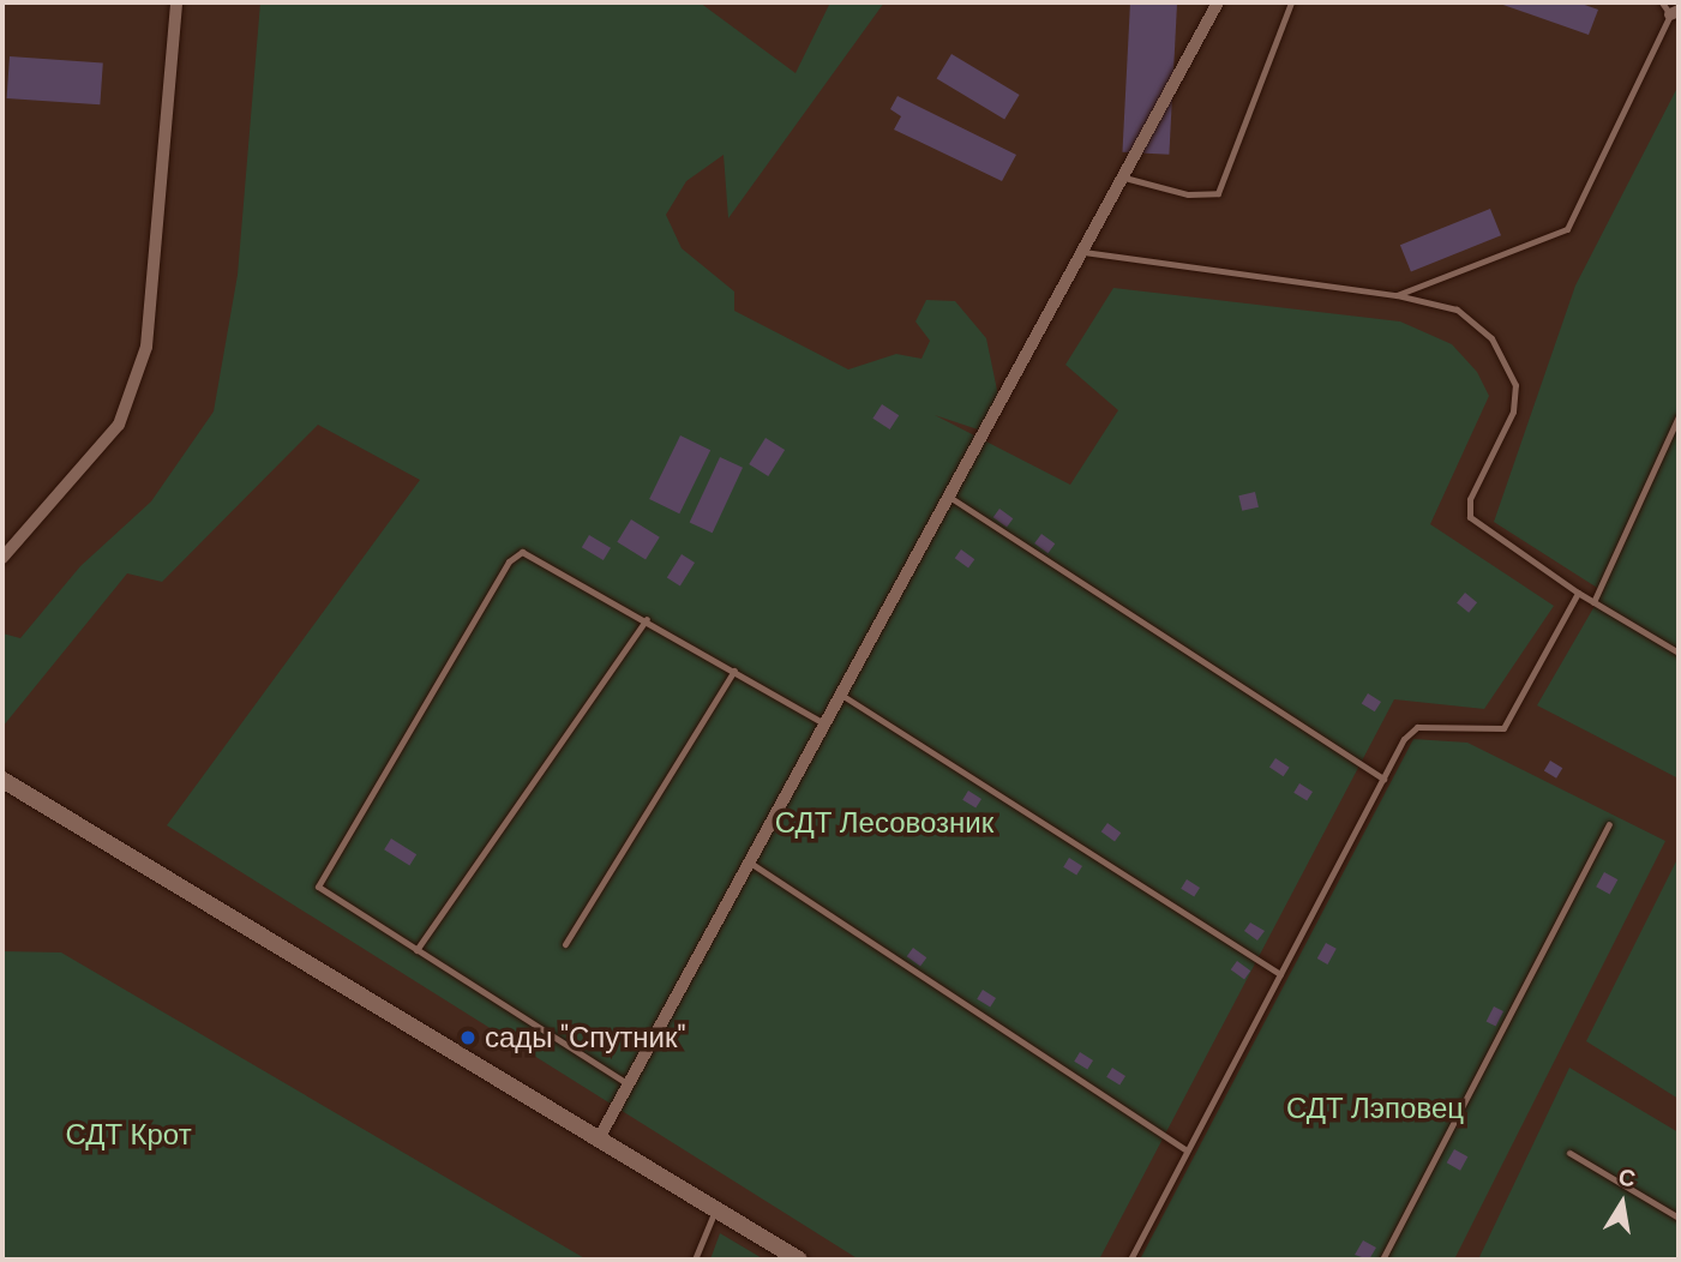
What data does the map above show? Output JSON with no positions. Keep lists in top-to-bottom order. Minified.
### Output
{"parks":["СДТ Лесовозник","СДТ Лэповец","СДТ Крот"],"places":["сады \"Спутник\""],"north":"top"}
